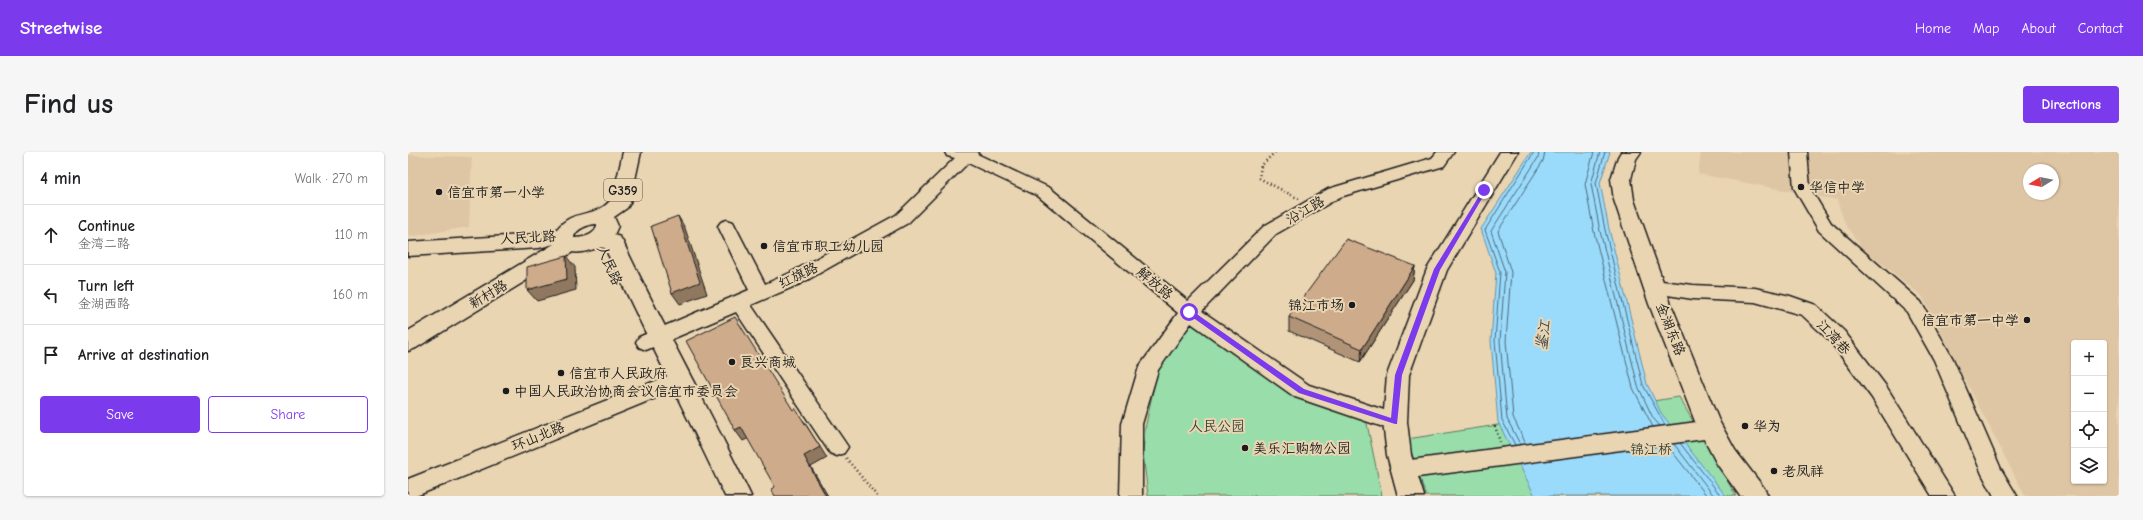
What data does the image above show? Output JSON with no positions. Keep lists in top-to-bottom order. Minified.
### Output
{"streets":{"main road":["G359","人民北路","人民路","新村路","金湖东路"],"street":["沿江路","红旗路","解放路","江湾巷","环山北路"]},"crossings":[["G359","人民路"],["沿江路","解放路"],["人民北路","新村路"],["人民路","红旗路"],["人民路","环山北路"],["红旗路","解放路"],["金湖东路","江湾巷"]],"water":["鉴江"],"parks":["人民公园","锦江桥"],"places":["华信中学","信宜市第一小学","信宜市职工幼儿园","锦江市场","信宜市第一中学","良兴商城","信宜市人民政府","中国人民政治协商会议信宜市委员会","华为","美乐汇购物公园","老凤祥"],"north":"left","page":{"header":"Streetwise","nav":["Home","Map","About","Contact"],"buttons":["Directions",["Save","Share"]],"title":"Find us","heading":["4 min","Walk · 270 m"],"list":[["Continue","金湾二路","110 m"],["Turn left","金湖西路","160 m"],"Arrive at destination"],"map_buttons":["+","−"]}}
